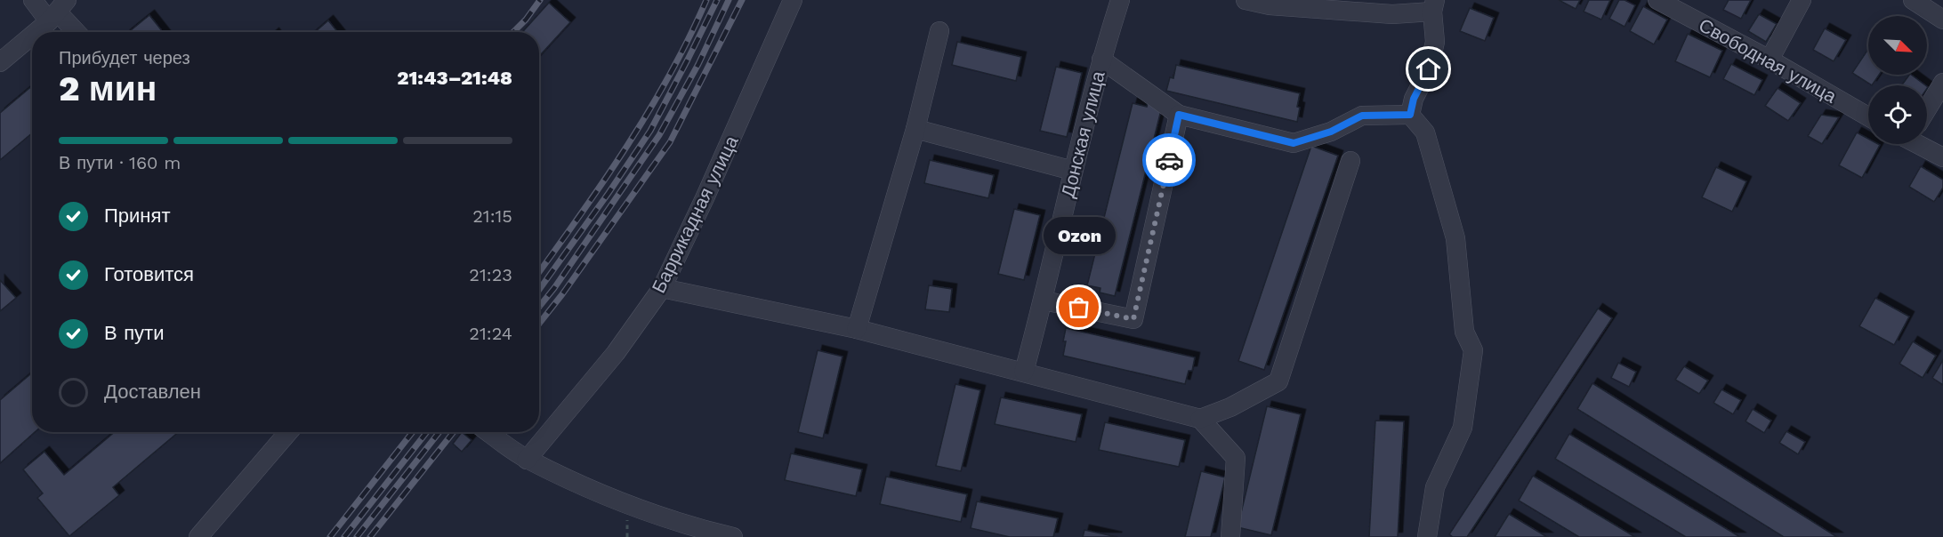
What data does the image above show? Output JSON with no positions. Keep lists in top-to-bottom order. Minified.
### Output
{"streets":{"street":["Свободная улица","Донская улица","Баррикадная улица"]},"places":["Ozon"],"north":"bottom right","page":{"heading":["2 мин","Прибудет через","21:43–21:48"],"bar":"В пути · 160 m","list":[["Принят","21:15"],["Готовится","21:23"],["В пути","21:24"],"Доставлен"],"bubble":"Ozon"}}
